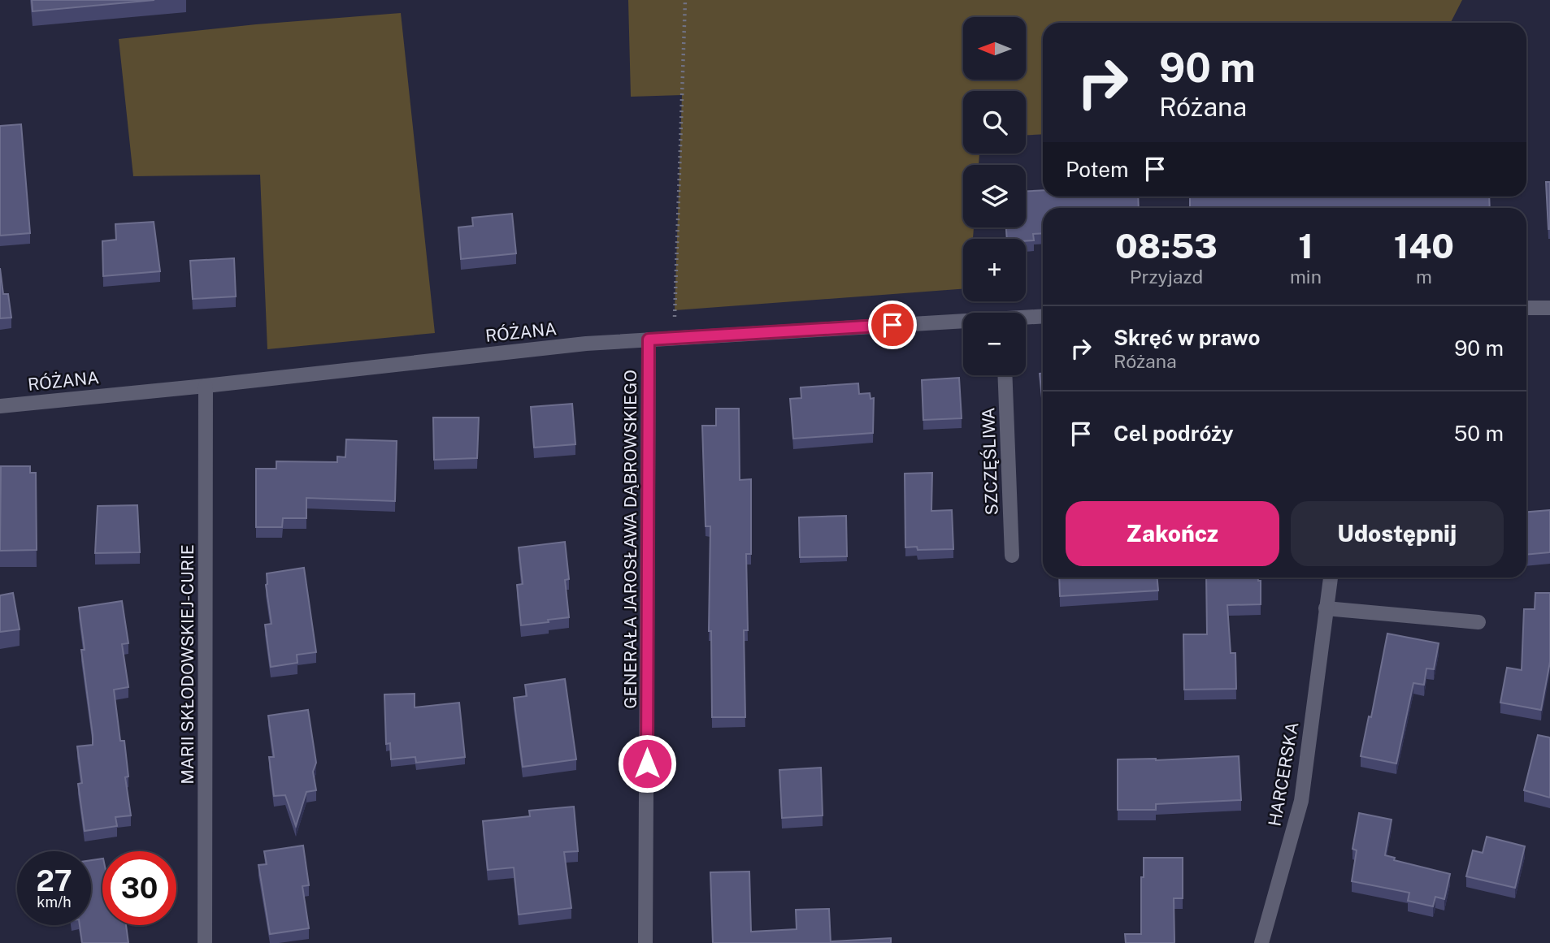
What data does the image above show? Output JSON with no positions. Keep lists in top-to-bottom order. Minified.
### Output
{"streets":{"street":["RÓŻANA","SZCZĘŚLIWA","GENERAŁA JAROSŁAWA DĄBROWSKIEGO","MARII SKŁODOWSKIEJ-CURIE","HARCERSKA"]},"crossings":[["RÓŻANA","GENERAŁA JAROSŁAWA DĄBROWSKIEGO"],["RÓŻANA","MARII SKŁODOWSKIEJ-CURIE"]],"north":"left","page":{"map_buttons":["+","−"],"turn":["90 m","Różana"],"then":"Potem","eta":["08:53","Przyjazd","1","min","140","m"],"list":[{"name":"Skręć w prawo","note":"Różana","value":"90 m"},{"name":"Cel podróży","value":"50 m"}],"buttons":["Zakończ","Udostępnij"],"speed":"27 km/h","limit":"30"}}
